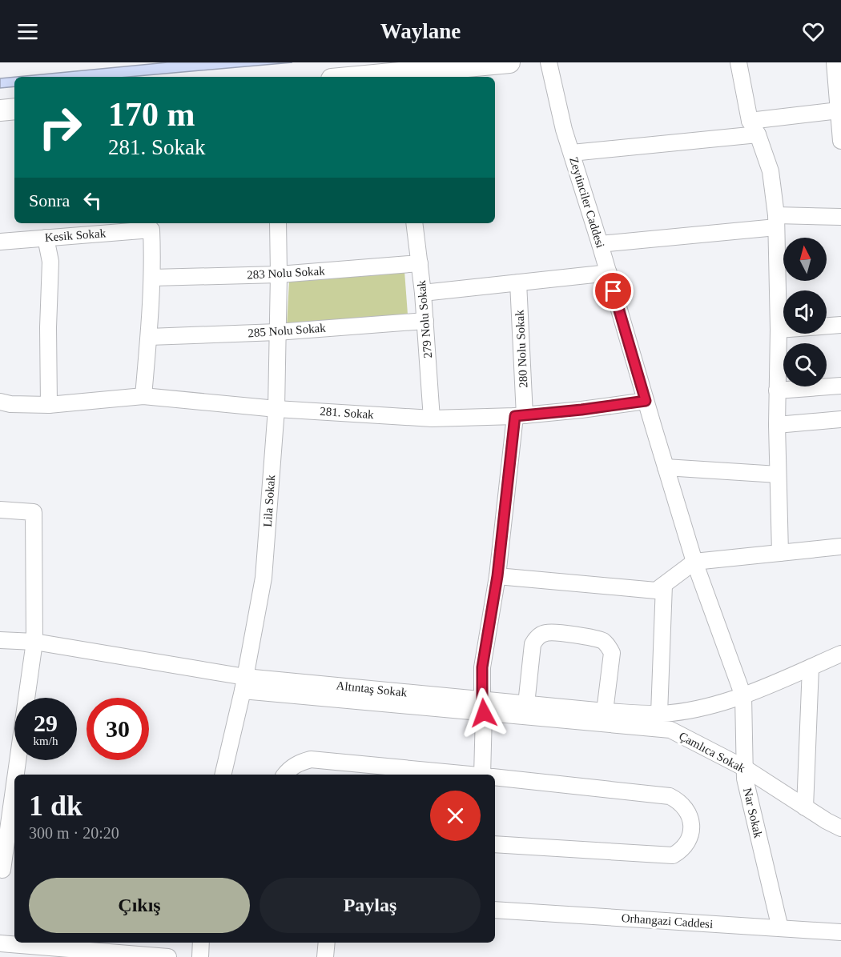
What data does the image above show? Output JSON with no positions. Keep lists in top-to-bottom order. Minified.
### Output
{"streets":{"street":["Zeytinciler Caddesi","Kesik Sokak","283 Nolu Sokak","279 Nolu Sokak","285 Nolu Sokak","280 Nolu Sokak","281. Sokak","Lila Sokak","Altıntaş Sokak","Çamlıca Sokak","Nar Sokak","Orhangazi Caddesi"]},"crossings":[["Zeytinciler Caddesi","281. Sokak"],["Zeytinciler Caddesi","Altıntaş Sokak"],["Zeytinciler Caddesi","Nar Sokak"],["283 Nolu Sokak","279 Nolu Sokak"],["283 Nolu Sokak","Lila Sokak"],["279 Nolu Sokak","285 Nolu Sokak"],["279 Nolu Sokak","281. Sokak"],["285 Nolu Sokak","Lila Sokak"],["280 Nolu Sokak","281. Sokak"],["280 Nolu Sokak","Altıntaş Sokak"],["281. Sokak","Lila Sokak"],["Lila Sokak","Altıntaş Sokak"],["Altıntaş Sokak","Çamlıca Sokak"],["Altıntaş Sokak","Nar Sokak"],["Çamlıca Sokak","Nar Sokak"],["Nar Sokak","Orhangazi Caddesi"]],"north":"top","page":{"header":"Waylane","turn":["170 m","281. Sokak"],"then":"Sonra","speed":"29 km/h","limit":"30","heading":["1 dk","300 m · 20:20"],"buttons":["Çıkış","Paylaş"]}}
